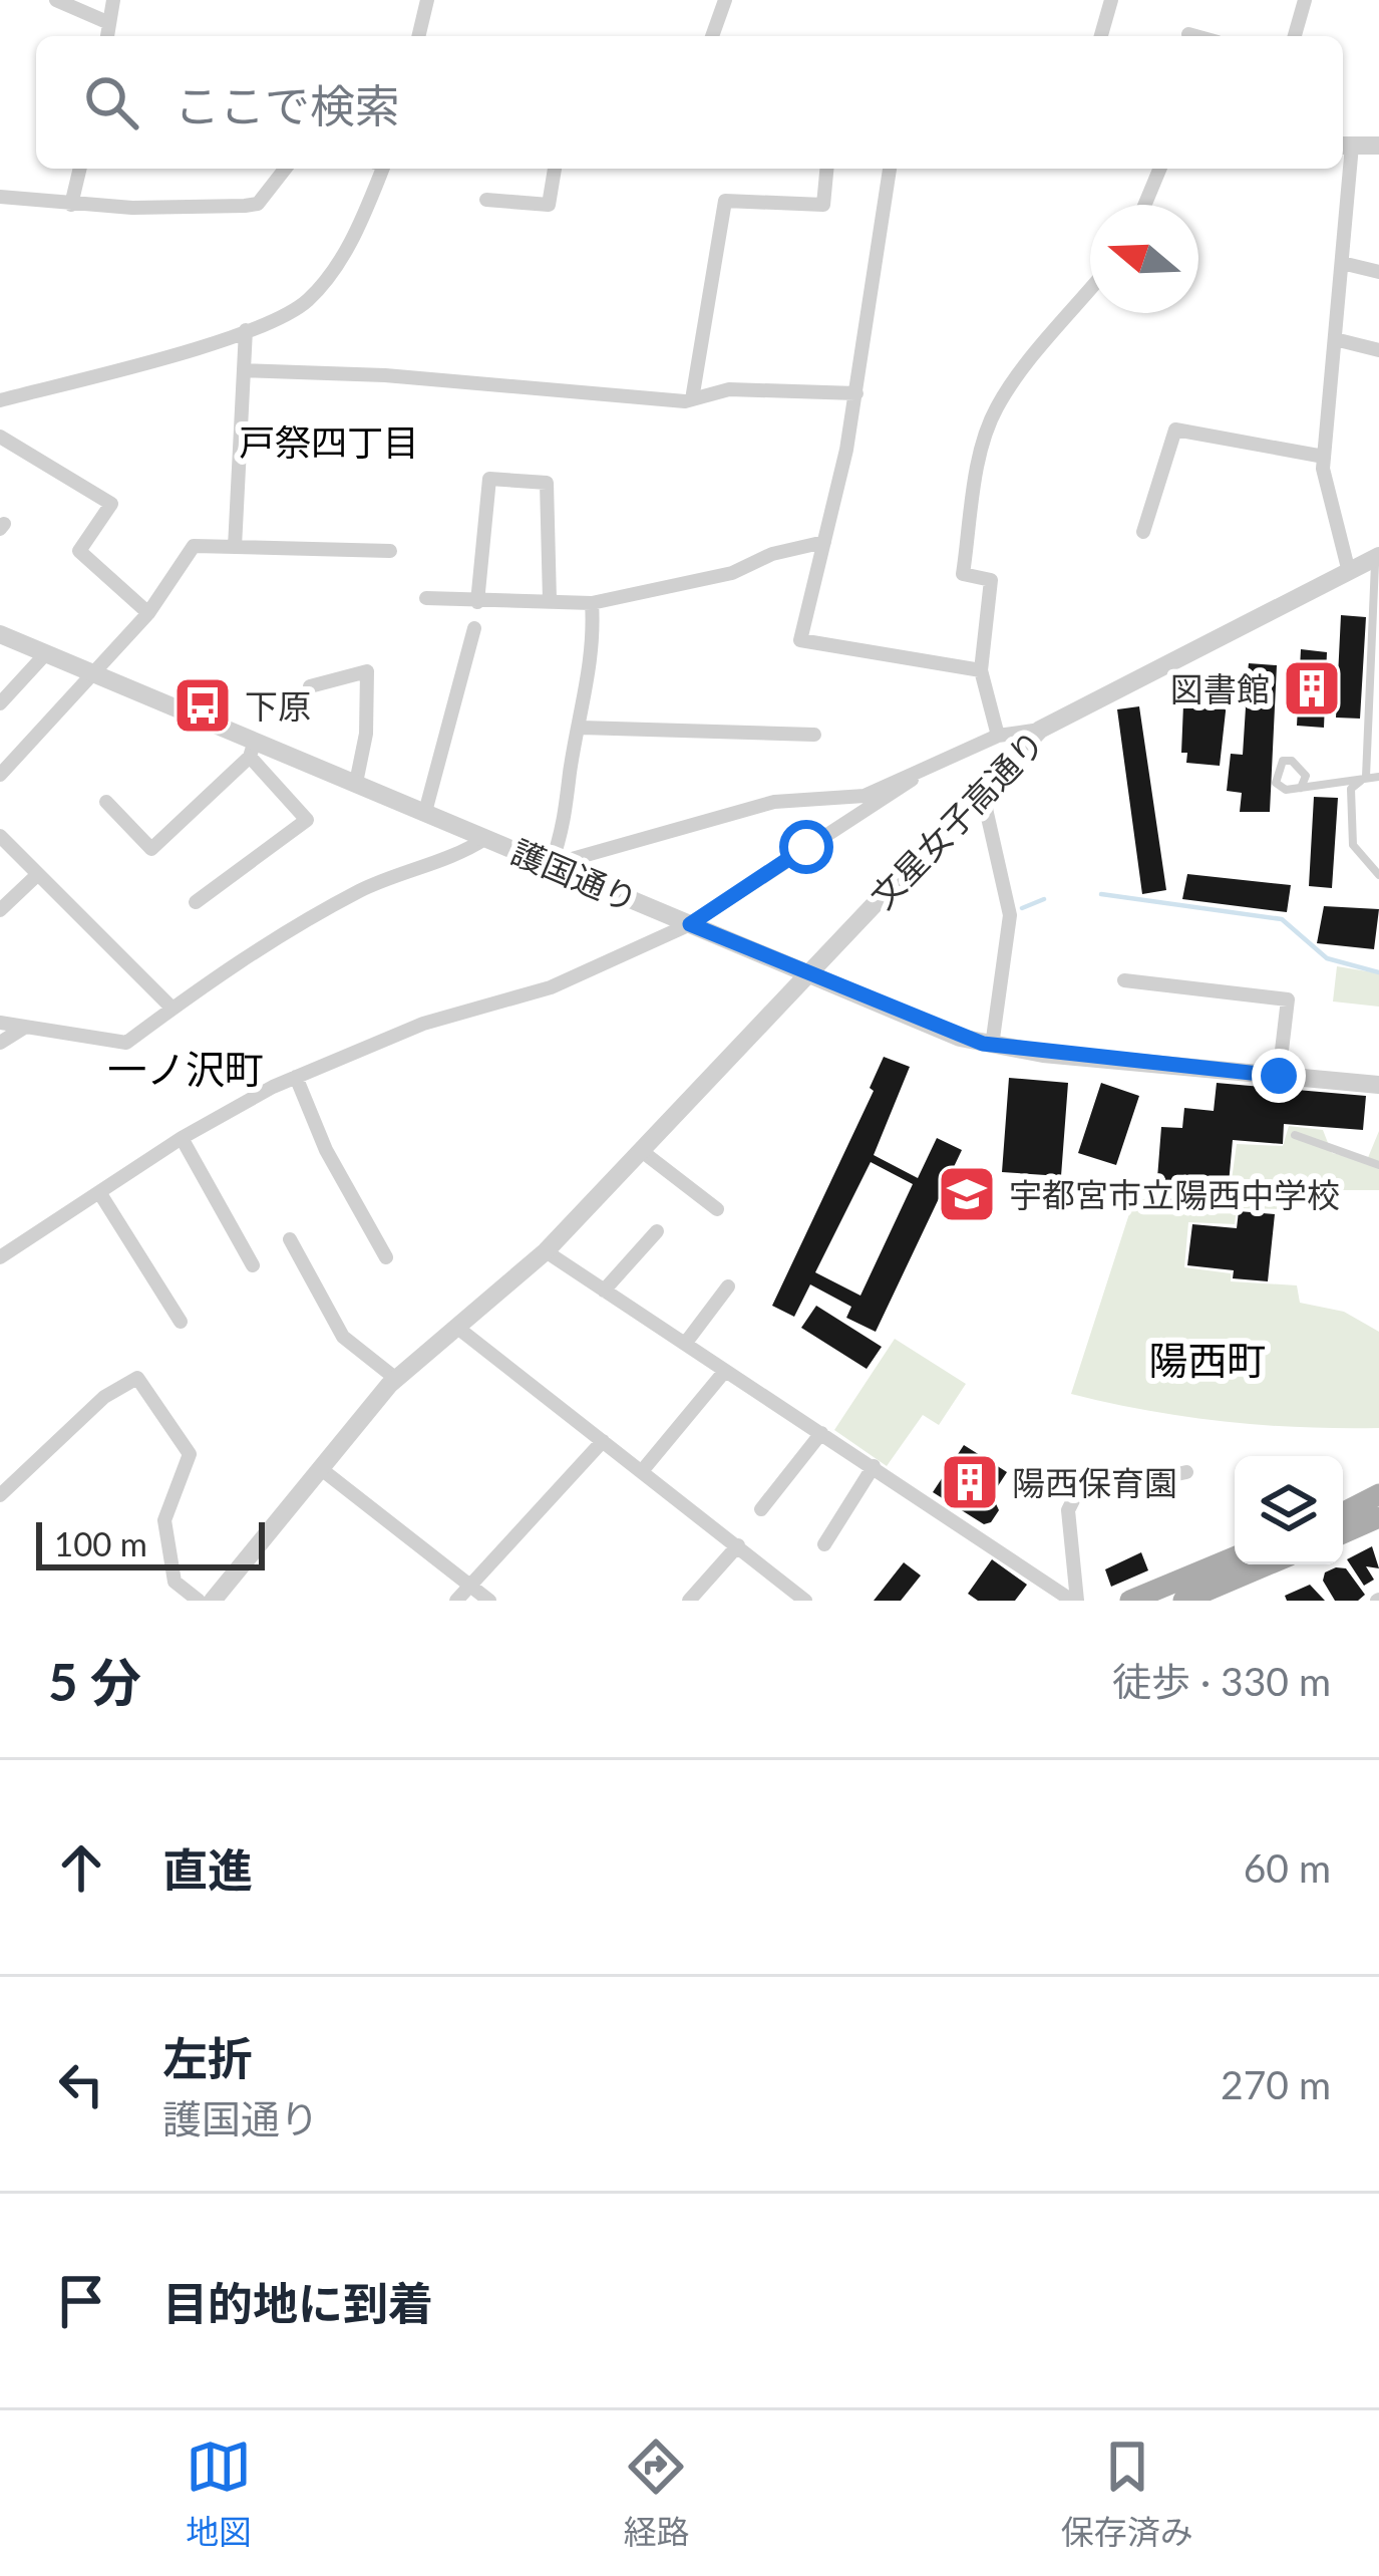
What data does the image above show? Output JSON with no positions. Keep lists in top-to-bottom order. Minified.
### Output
{"streets":{"street":["文星女子高通り","護国通り"]},"crossings":[["文星女子高通り","護国通り"]],"districts":["戸祭四丁目","一ノ沢町","陽西町"],"places":{"building":["図書館","陽西保育園"],"bus stop":["下原"],"school or university":["宇都宮市立陽西中学校"]},"scale_bar":"100 m","north":"left","page":{"search":"ここで検索","scale":"100 m","heading":["5 分","徒歩 · 330 m"],"list":[["直進","60 m"],["左折","護国通り","270 m"],"目的地に到着"],"nav":["地図","経路","保存済み"]}}
